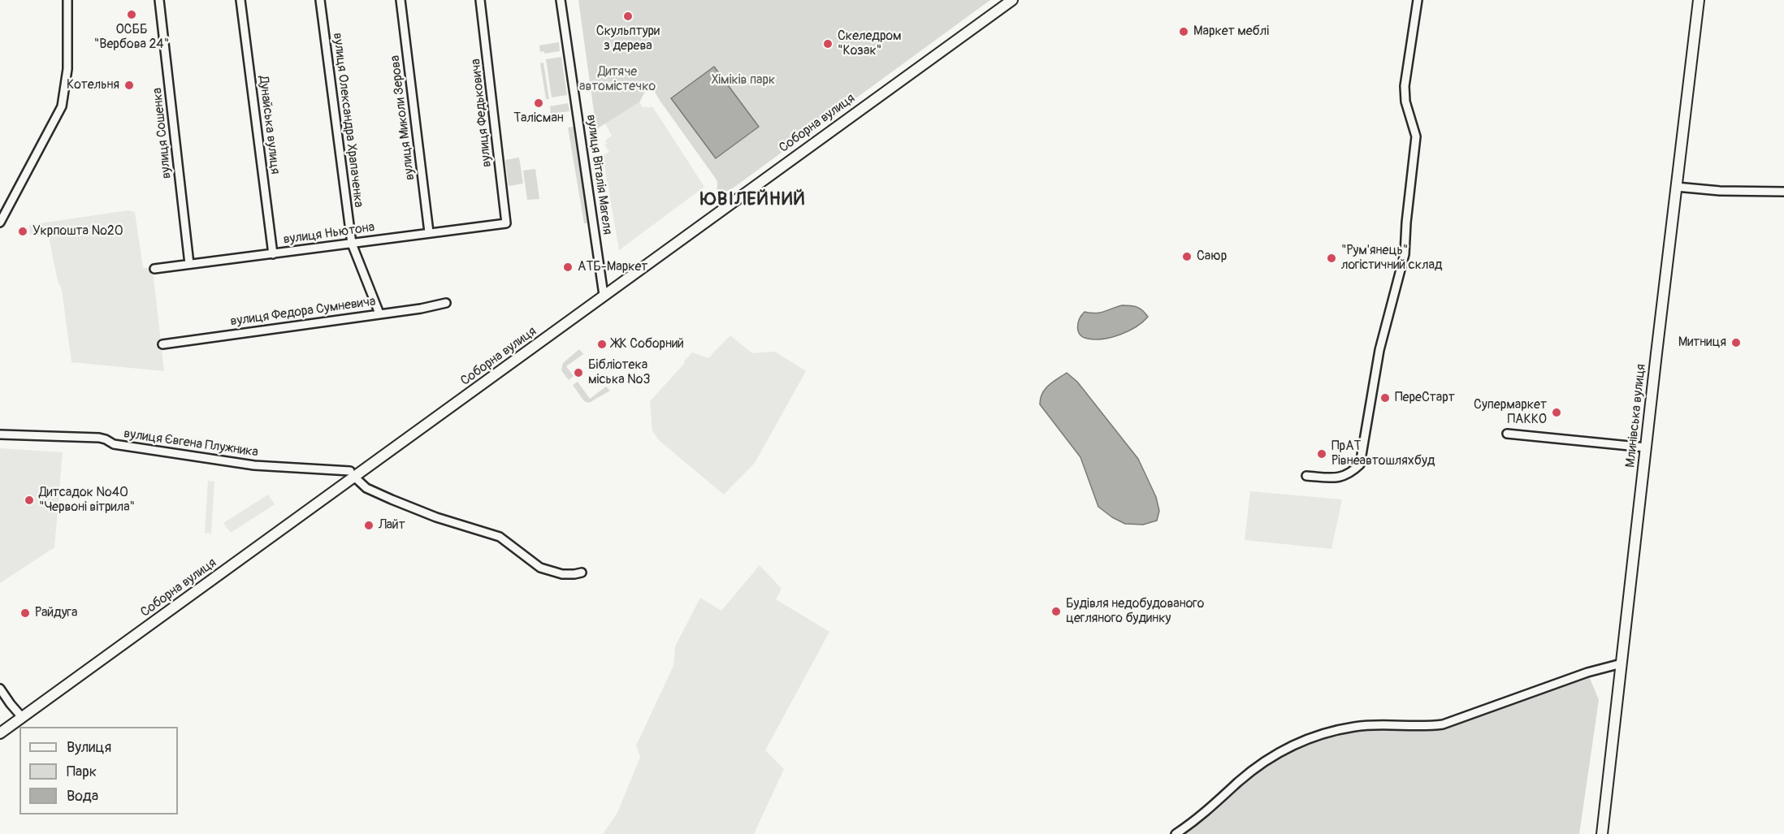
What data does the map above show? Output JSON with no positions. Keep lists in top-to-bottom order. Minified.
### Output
{"streets":{"main road":["Соборна вулиця","Млинівська вулиця"],"street":["вулиця Федьковича","вулиця Миколи Зерова","вулиця Олександра Храпаченка","Дунайська вулиця","вулиця Сошенка","вулиця Віталія Магеля","вулиця Ньютона","вулиця Федора Сумневича","вулиця Євгена Плужника"]},"crossings":[["вулиця Федьковича","вулиця Ньютона"],["вулиця Миколи Зерова","вулиця Ньютона"],["вулиця Олександра Храпаченка","вулиця Ньютона"],["вулиця Олександра Храпаченка","вулиця Федора Сумневича"],["Соборна вулиця","вулиця Віталія Магеля"],["Соборна вулиця","вулиця Євгена Плужника"],["Дунайська вулиця","вулиця Ньютона"],["вулиця Сошенка","вулиця Ньютона"]],"districts":["ЮВІЛЕЙНИЙ"],"parks":["Дитяче автомістечко","Хіміків парк"],"places":["ОСББ \"Вербова 24\"","Скульптури з дерева","Маркет меблі","Скеледром \"Козак\"","Котельня","Талісман","Укрпошта №20","Саюр","\"Рум'янець\" логістичний склад","АТБ-Маркет","Митниця","ЖК Соборний","Бібліотека міська №3","ПереСтарт","Супермаркет ПАККО","ПрАТ Рівнеавтошляхбуд","Дитсадок №40 \"Червоні вітрила\"","Лайт","Будівля недобудованого цегляного будинку","Райдуга"],"legend":["Вулиця","Парк","Вода"]}
